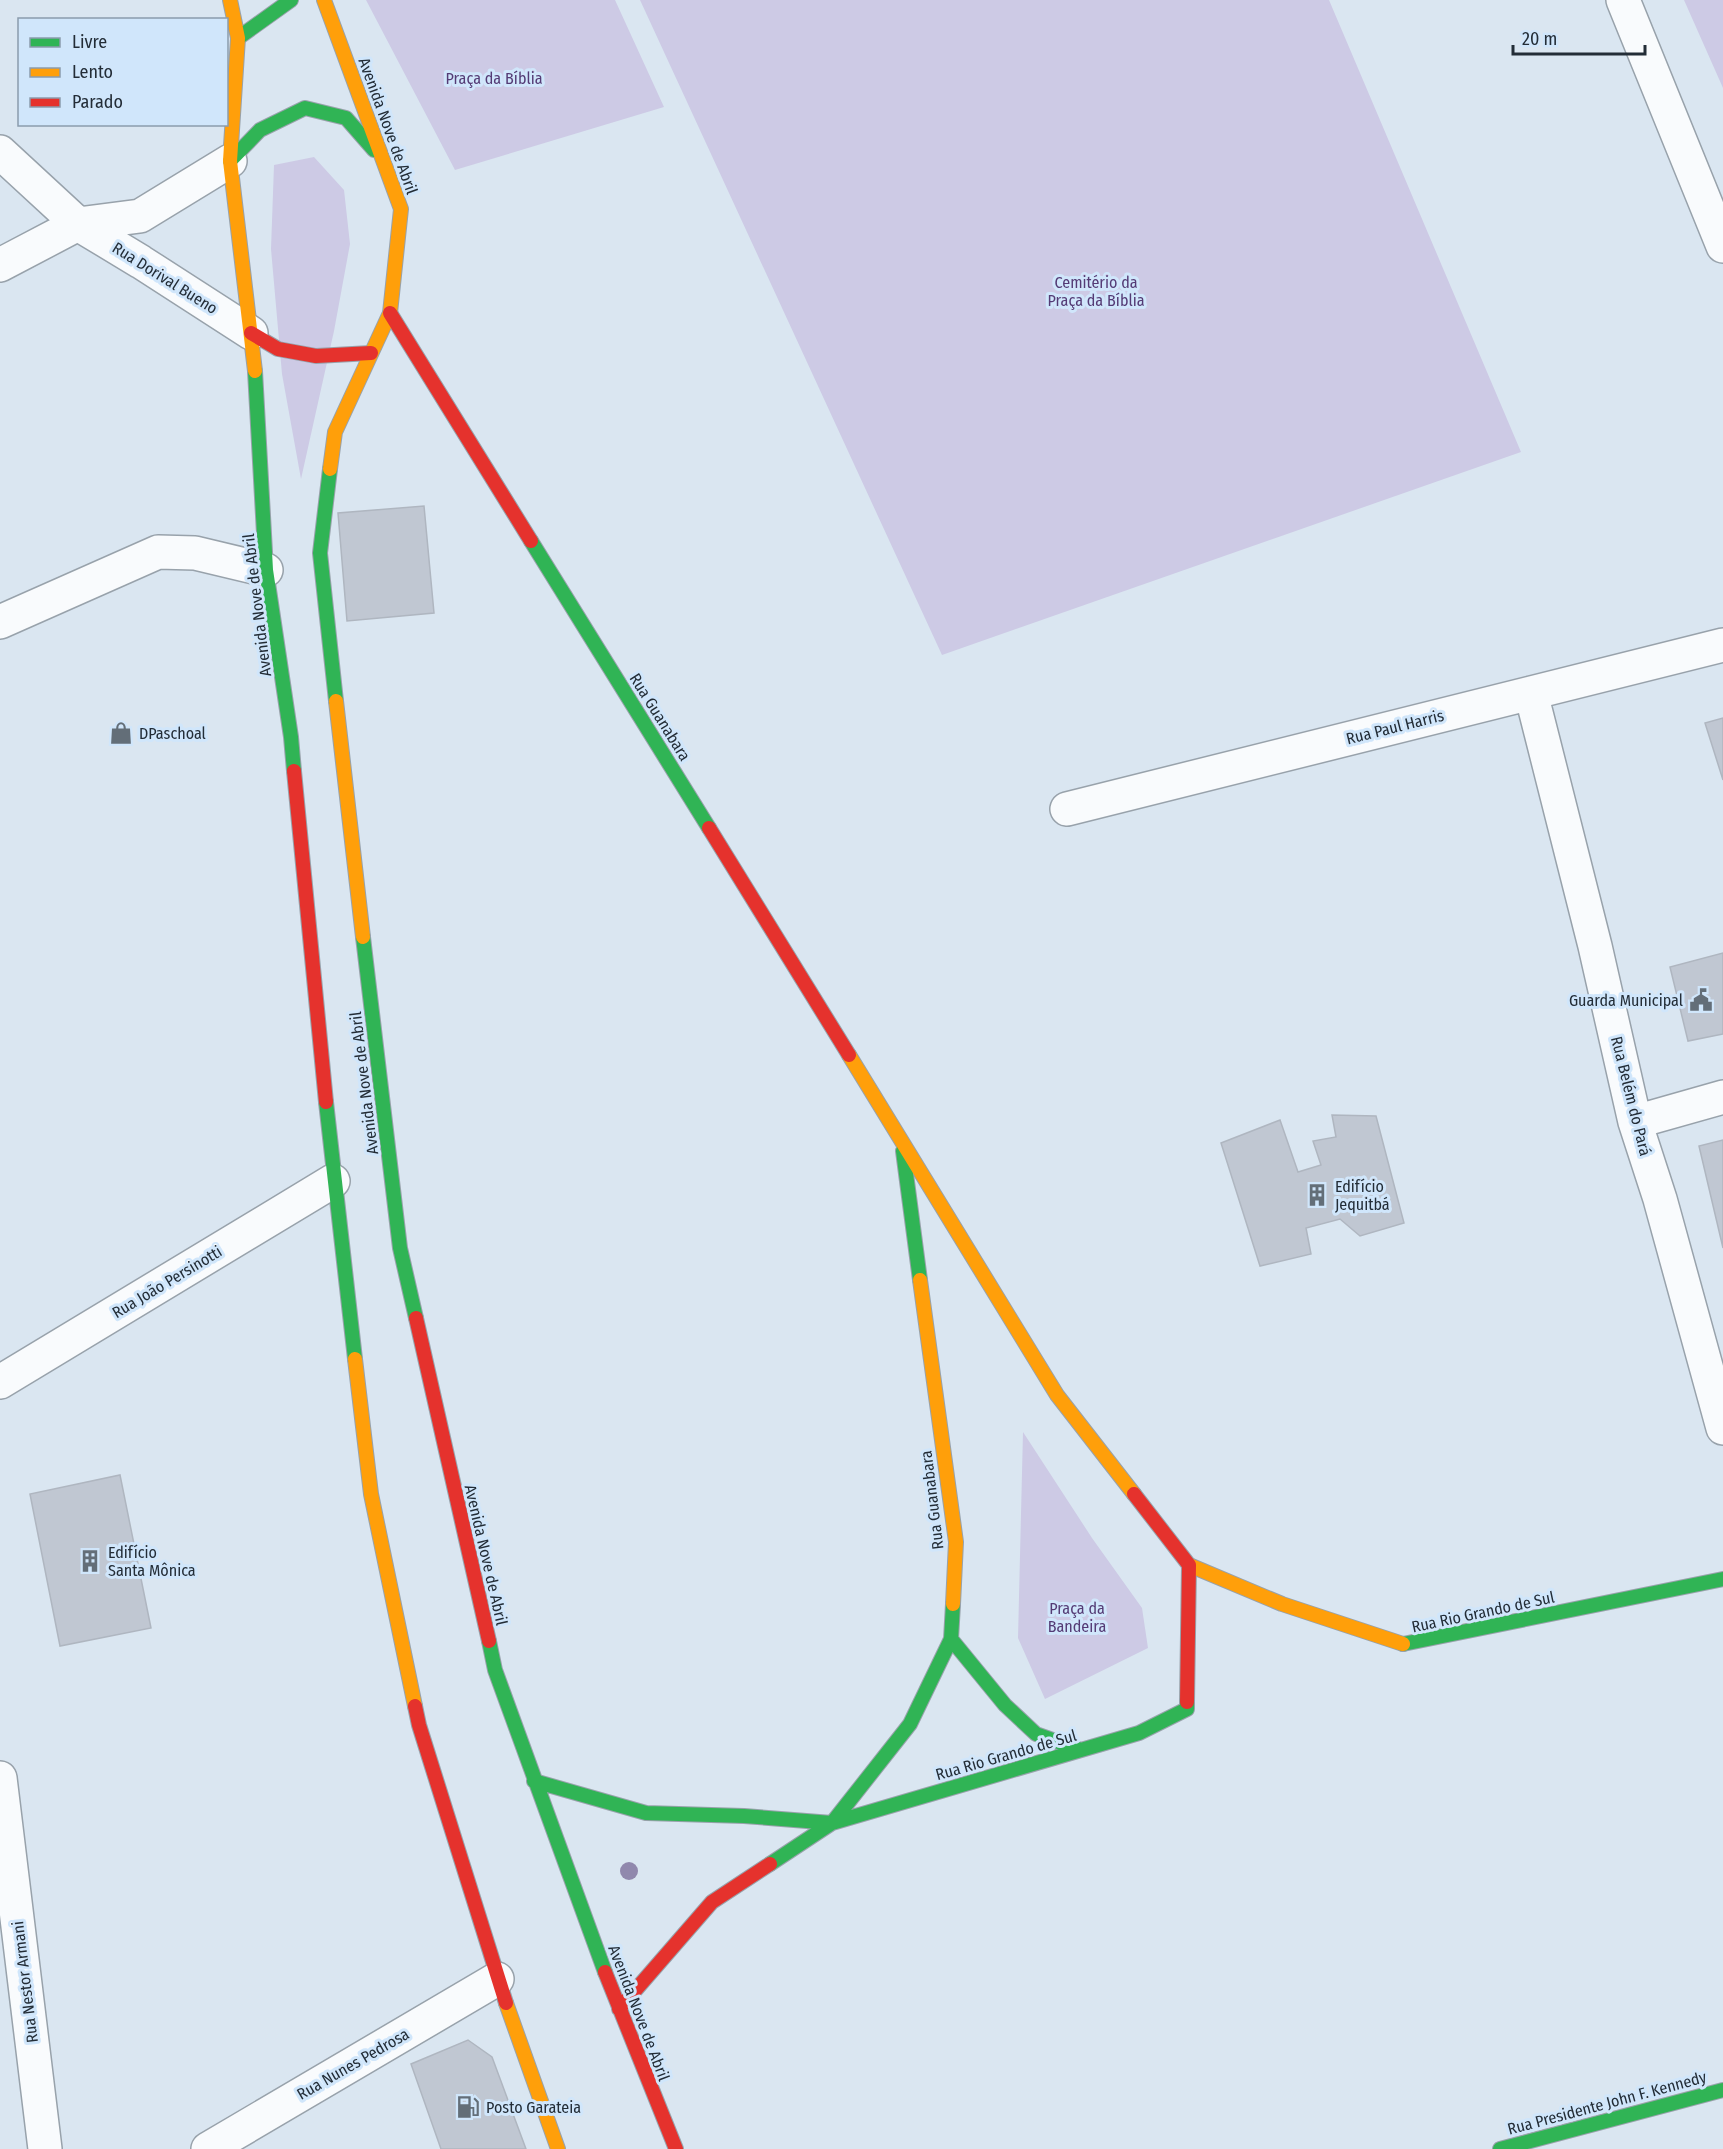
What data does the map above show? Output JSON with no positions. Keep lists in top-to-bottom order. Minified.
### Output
{"streets":{"main road":["Avenida Nove de Abril","Rua Guanabara","Rua Rio Grando de Sul","Rua Presidente John F. Kennedy"],"street":["Rua Dorival Bueno","Rua Paul Harris","Rua Belém do Pará","Rua João Persinotti","Rua Nestor Armani","Rua Nunes Pedrosa"]},"crossings":[["Avenida Nove de Abril","Rua Dorival Bueno"],["Avenida Nove de Abril","Rua Guanabara"],["Avenida Nove de Abril","Rua João Persinotti"],["Avenida Nove de Abril","Rua Rio Grando de Sul"],["Avenida Nove de Abril","Rua Nunes Pedrosa"],["Rua Guanabara","Rua Rio Grando de Sul"],["Rua Paul Harris","Rua Belém do Pará"]],"parks":["Praça da Bíblia","Cemitério da Praça da Bíblia","Praça da Bandeira"],"places":{"shop":["DPaschoal"],"public building":["Guarda Municipal"],"building":["Edifício Jequitbá","Edifício Santa Mônica"],"fuel station":["Posto Garateia"]},"legend":["Livre","Lento","Parado"],"scale_bar":"20 m"}
